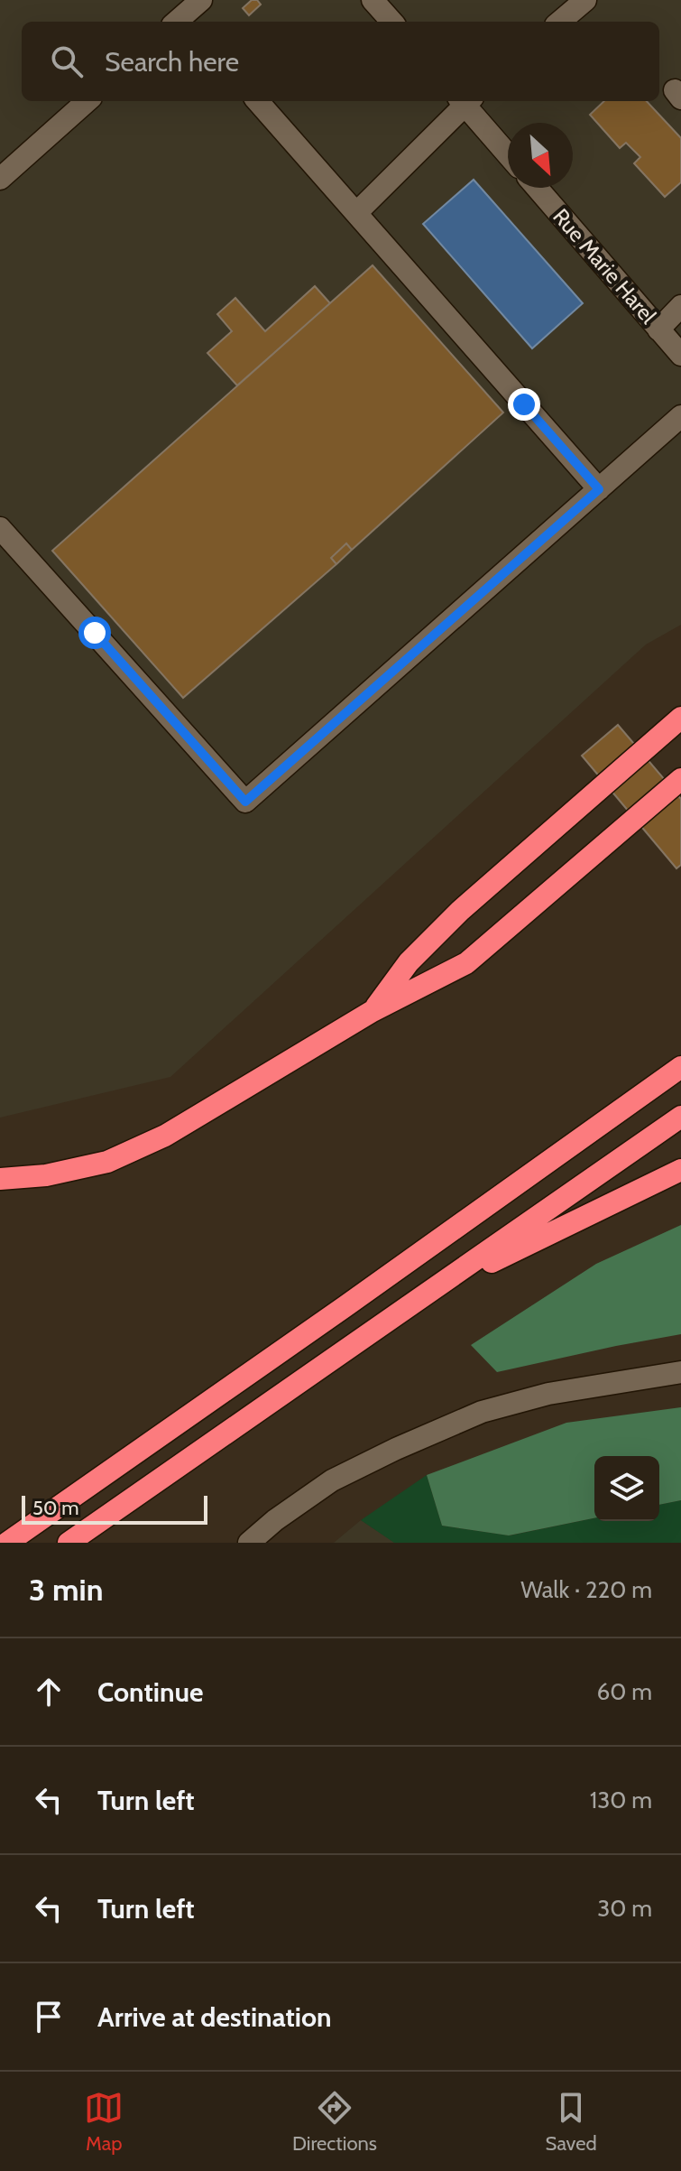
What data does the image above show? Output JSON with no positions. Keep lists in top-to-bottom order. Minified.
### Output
{"streets":{"street":["Rue Marie Harel"]},"scale_bar":"50 m","north":"bottom right","page":{"search":"Search here","scale":"50 m","heading":["3 min","Walk · 220 m"],"list":[["Continue","60 m"],["Turn left","130 m"],["Turn left","30 m"],"Arrive at destination"],"nav":["Map","Directions","Saved"]}}
